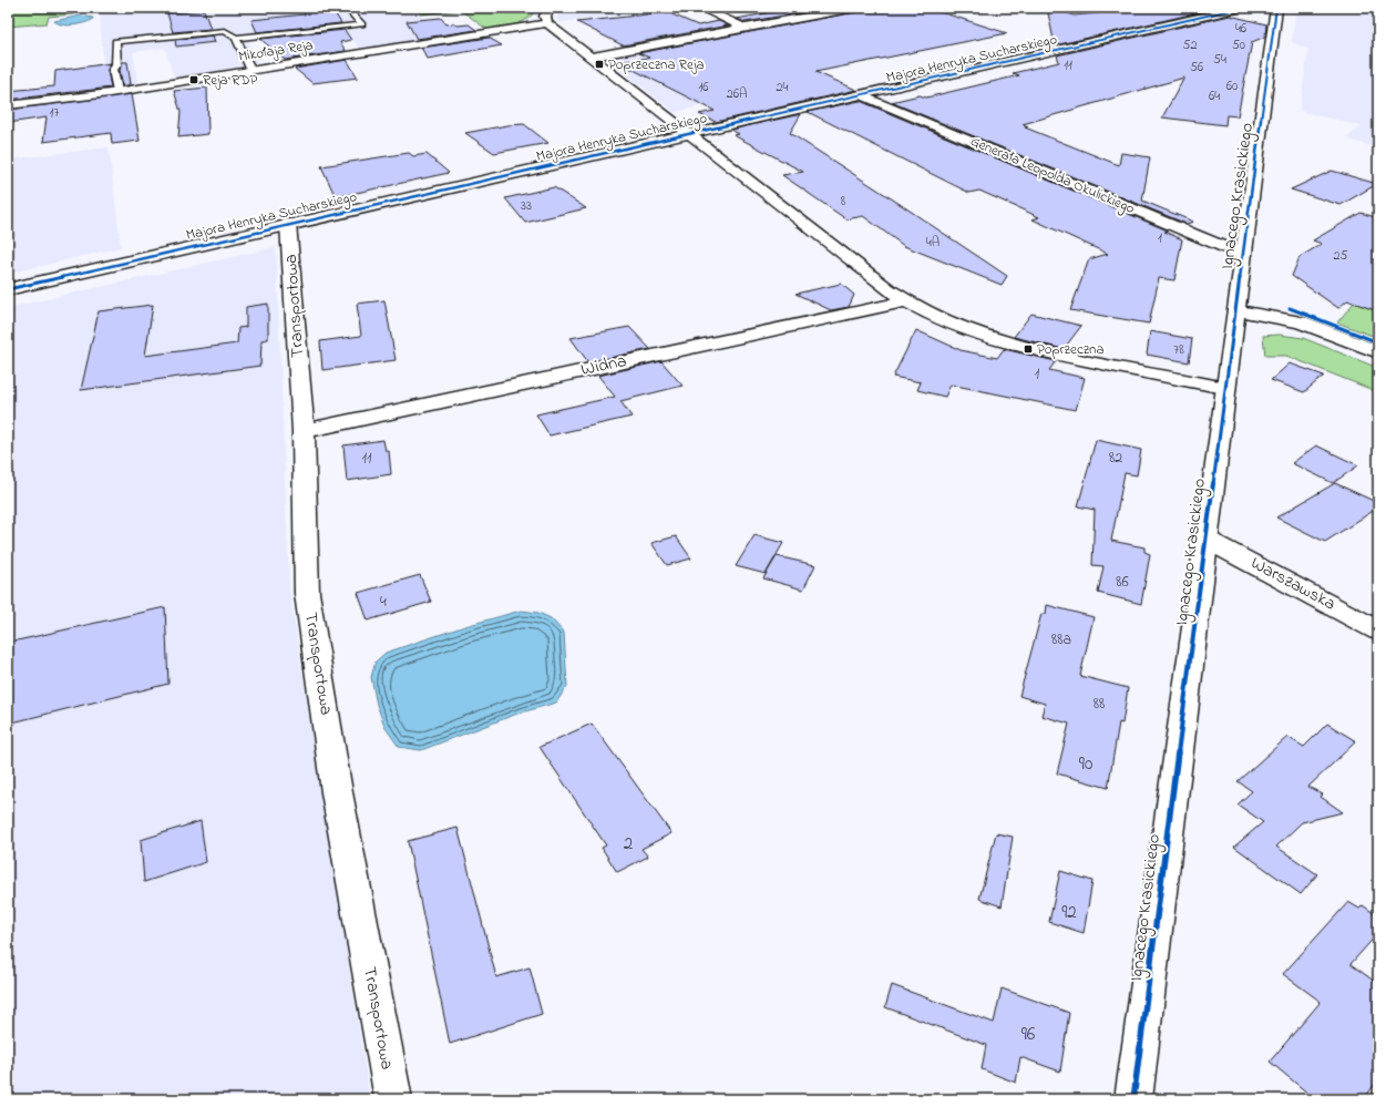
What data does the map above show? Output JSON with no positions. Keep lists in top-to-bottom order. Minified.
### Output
{"streets":{"street":["Mikołaja Reja","Majora Henryka Sucharskiego","Generała Leopolda Okulickiego","Ignacego Krasickiego","Transportowa","Widna","Warszawska"]},"crossings":[["Majora Henryka Sucharskiego","Generała Leopolda Okulickiego"],["Majora Henryka Sucharskiego","Ignacego Krasickiego"],["Majora Henryka Sucharskiego","Transportowa"],["Generała Leopolda Okulickiego","Ignacego Krasickiego"],["Ignacego Krasickiego","Warszawska"],["Transportowa","Widna"]],"places":{"transit":["Poprzeczna Reja","Reja RDP","Poprzeczna"]},"house_numbers":["46","52","50","54","11","56","60","16","24","26A","64","17","8","33","1","4A","25","78","1","11","82","86","4","88a","88","90","2","92","96"]}
